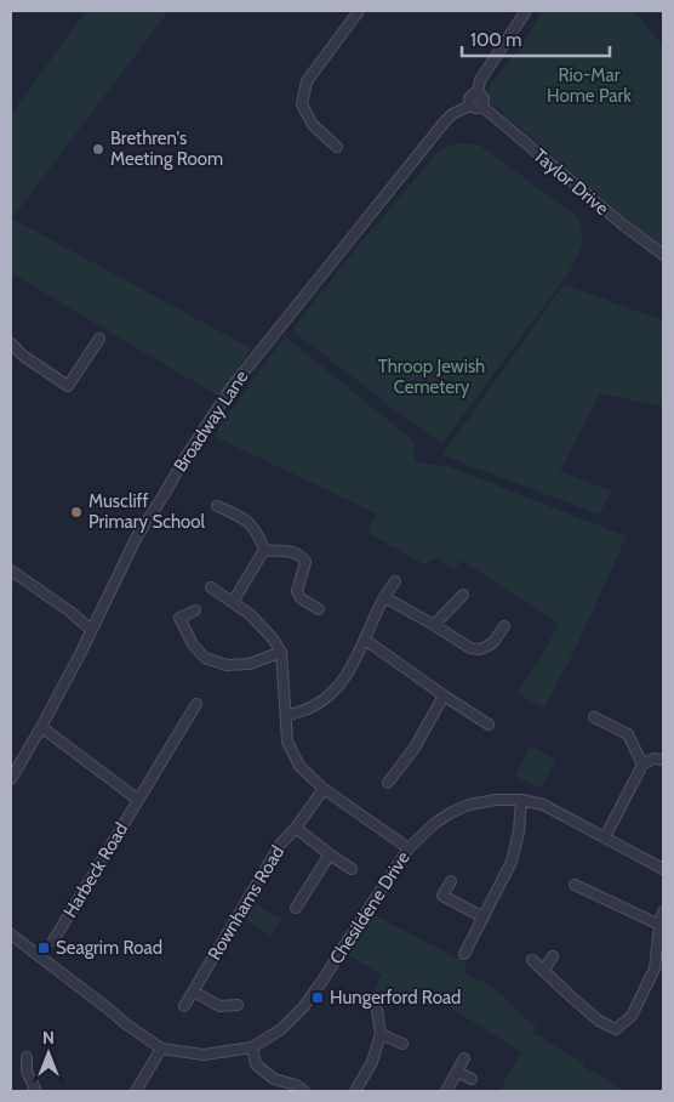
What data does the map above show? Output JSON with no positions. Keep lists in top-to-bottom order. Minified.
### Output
{"streets":{"street":["Taylor Drive","Broadway Lane","Harbeck Road","Rownhams Road","Chesildene Drive"]},"crossings":[["Taylor Drive","Broadway Lane"]],"parks":["Rio-Mar Home Park","Throop Jewish Cemetery"],"places":{"other":["Brethren's Meeting Room","Muscliff Primary School"],"transit":["Seagrim Road","Hungerford Road"]},"scale_bar":"100 m","north":"top"}
